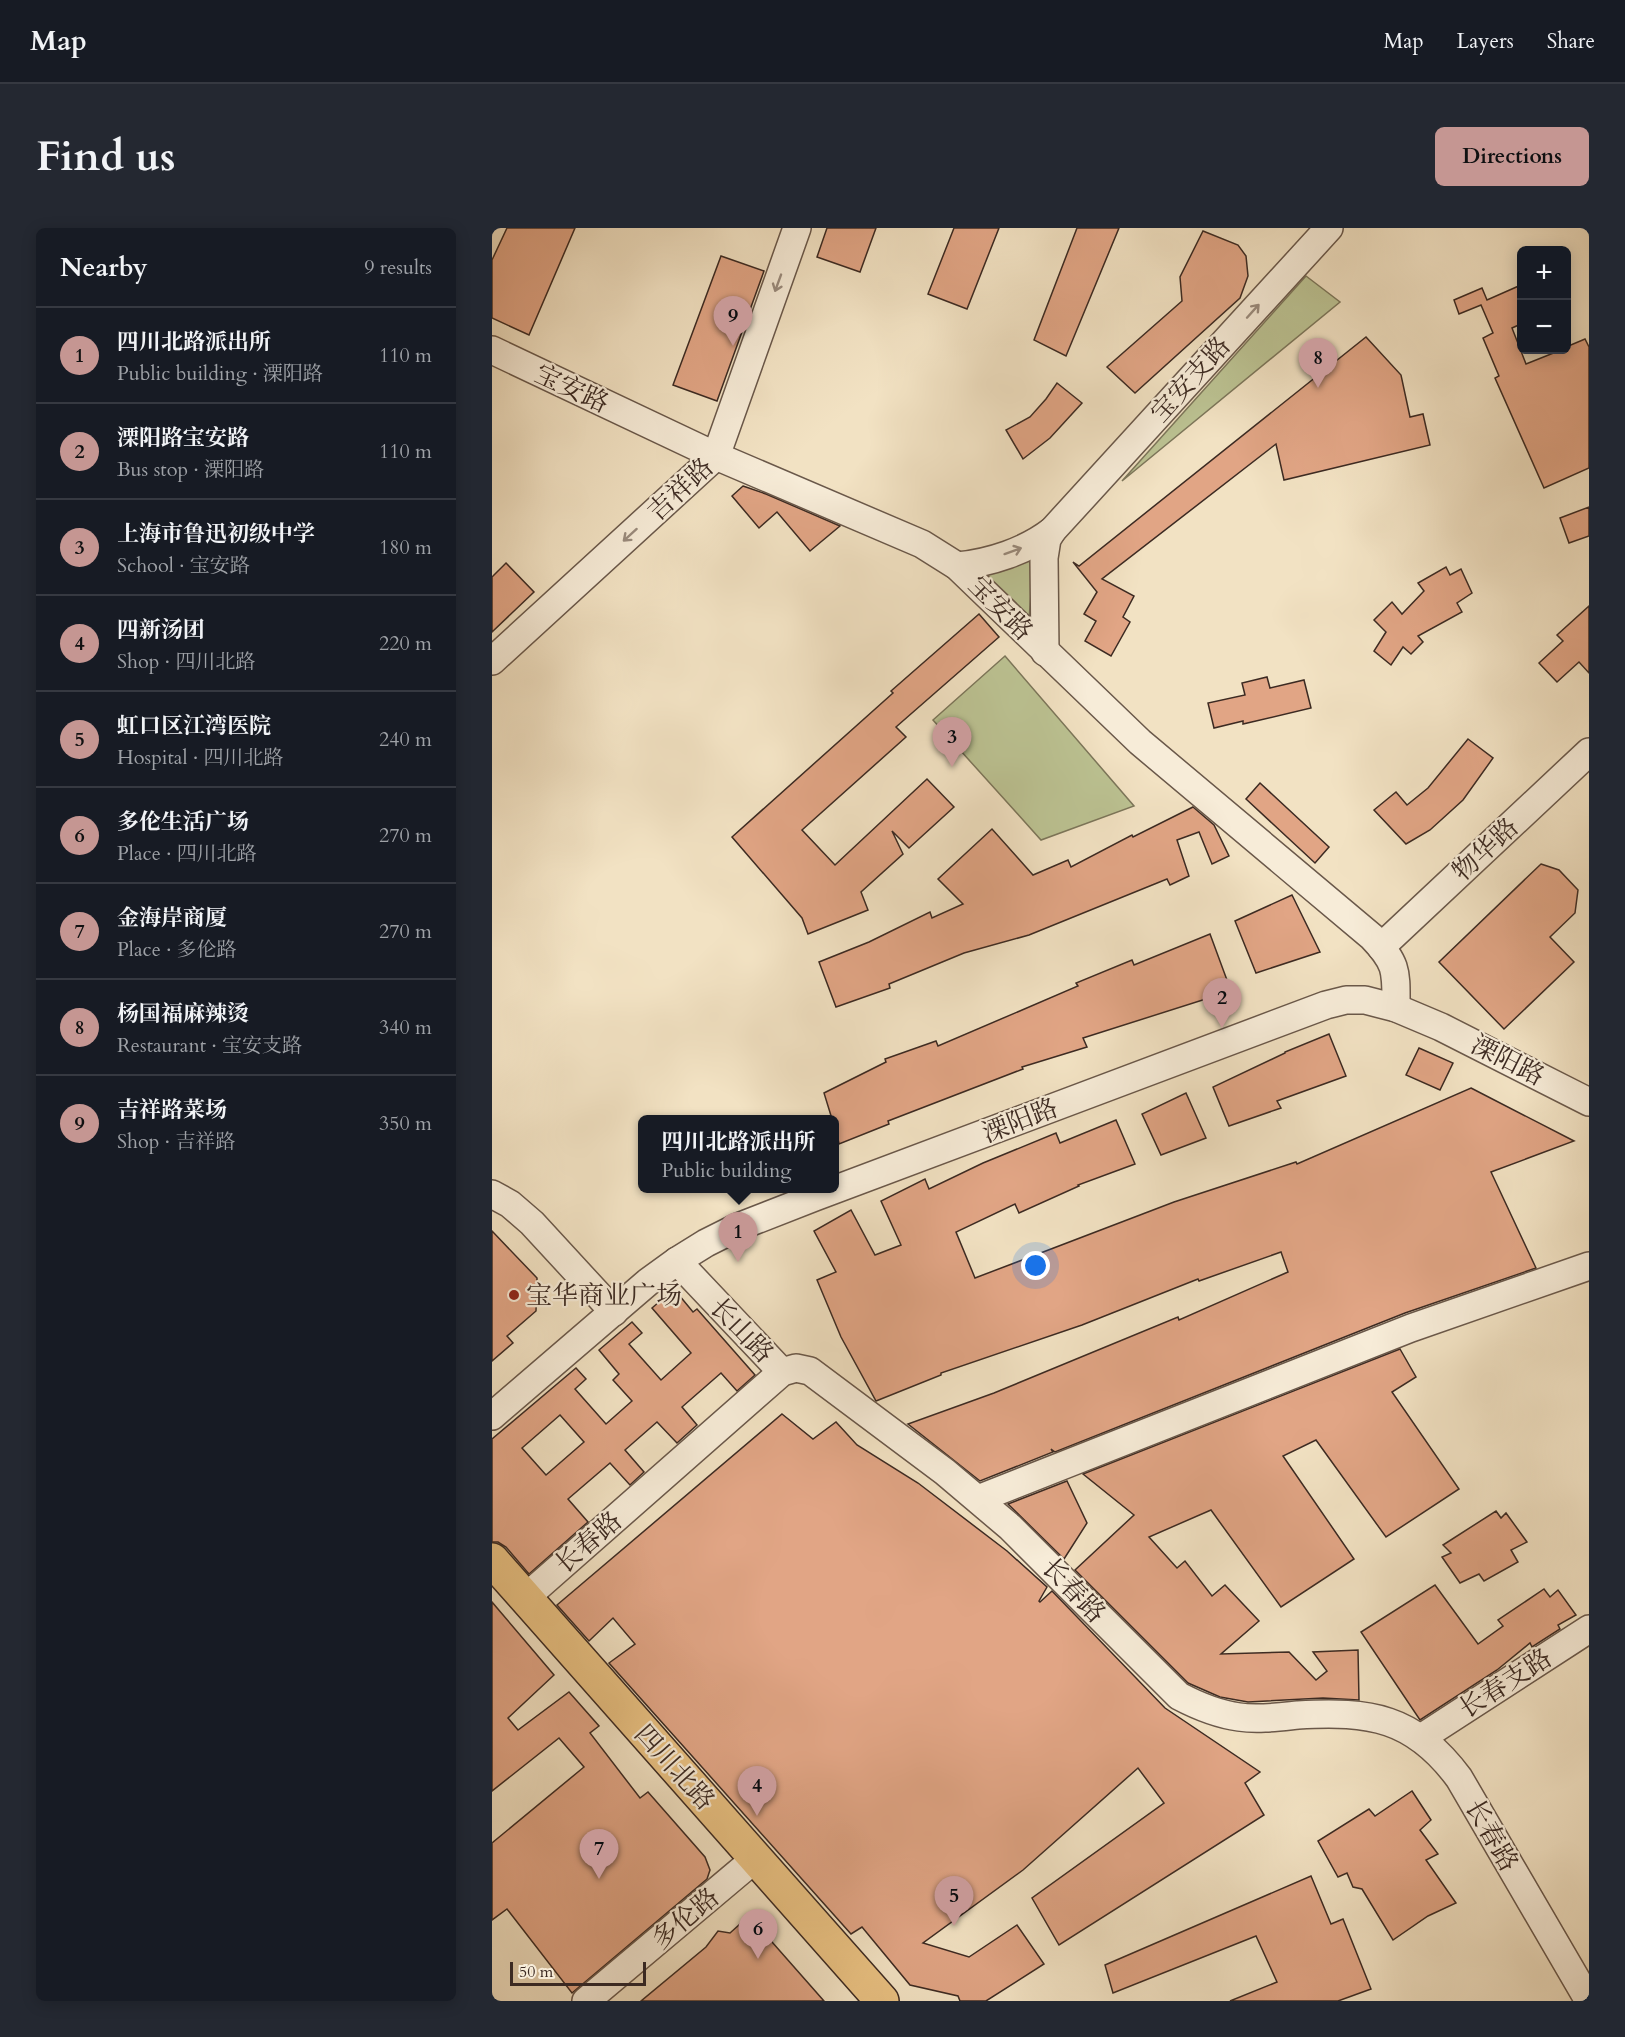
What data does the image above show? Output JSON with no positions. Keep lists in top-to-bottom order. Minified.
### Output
{"streets":{"main road":["四川北路"],"street":["宝安支路","宝安路","吉祥路","物华路","溧阳路","长山路","长春路","长春支路","多伦路"]},"crossings":[["宝安支路","宝安路"],["宝安路","吉祥路"],["宝安路","物华路"],["宝安路","溧阳路"],["溧阳路","长山路"],["长山路","长春路"],["长春路","长春支路"],["长春路","四川北路"],["四川北路","多伦路"]],"one_way":["宝安支路","吉祥路"],"places":["宝华商业广场"],"scale_bar":"50 m","page":{"header":"Map","nav":["Map","Layers","Share"],"buttons":"Directions","title":"Find us","heading":["Nearby","9 results"],"map_buttons":["+","−"],"pins":["9","8","3","2","1","4","7","5","6"],"list":[{"mark":"1","name":"四川北路派出所","note":"Public building · 溧阳路","value":"110 m"},{"mark":"2","name":"溧阳路宝安路","note":"Bus stop · 溧阳路","value":"110 m"},{"mark":"3","name":"上海市鲁迅初级中学","note":"School · 宝安路","value":"180 m"},{"mark":"4","name":"四新汤团","note":"Shop · 四川北路","value":"220 m"},{"mark":"5","name":"虹口区江湾医院","note":"Hospital · 四川北路","value":"240 m"},{"mark":"6","name":"多伦生活广场","note":"Place · 四川北路","value":"270 m"},{"mark":"7","name":"金海岸商厦","note":"Place · 多伦路","value":"270 m"},{"mark":"8","name":"杨国福麻辣烫","note":"Restaurant · 宝安支路","value":"340 m"},{"mark":"9","name":"吉祥路菜场","note":"Shop · 吉祥路","value":"350 m"}],"popup":["四川北路派出所","Public building"],"scale":"50 m"}}
